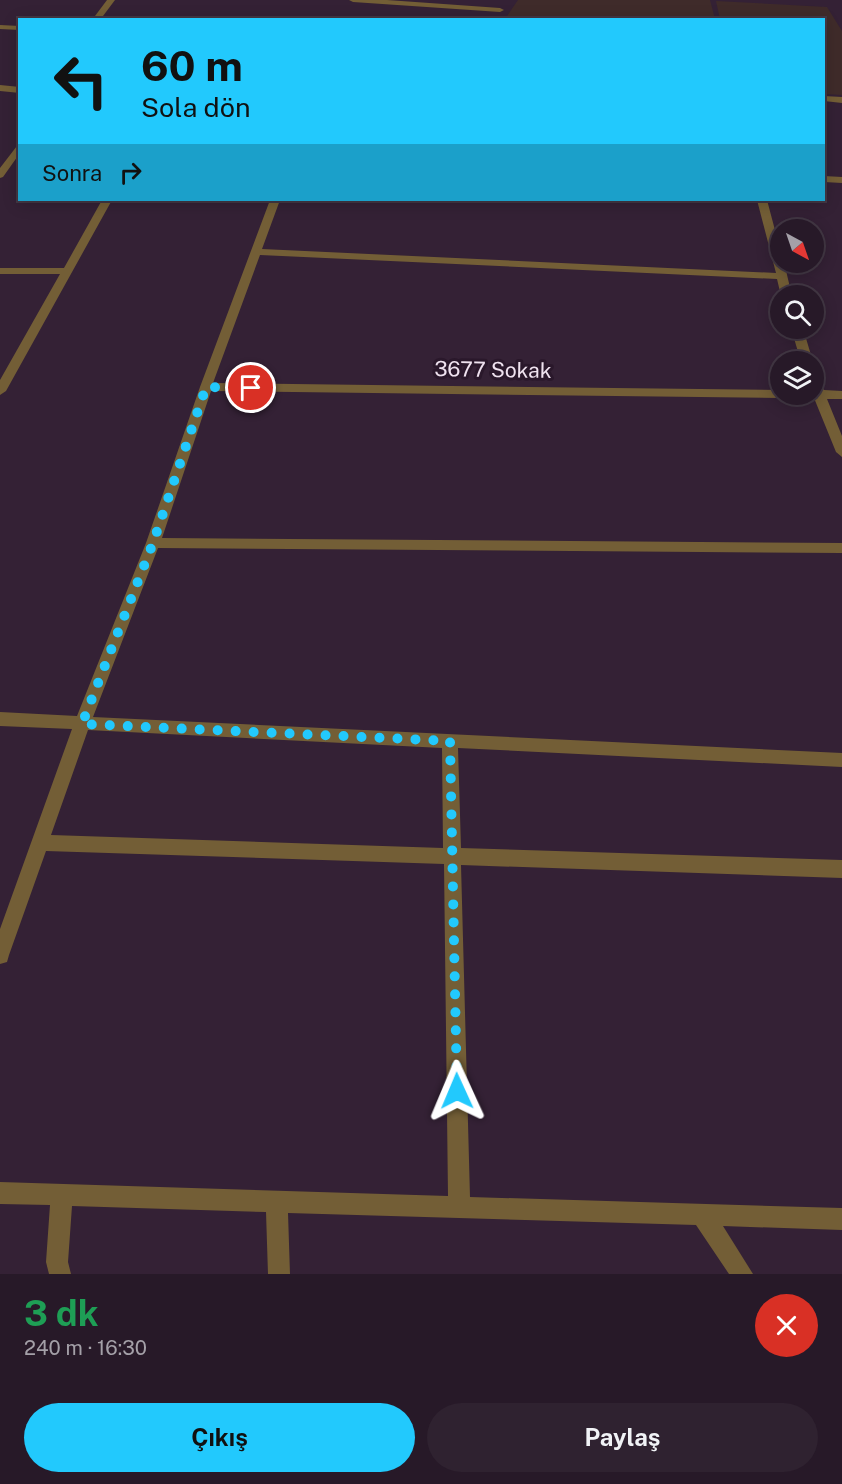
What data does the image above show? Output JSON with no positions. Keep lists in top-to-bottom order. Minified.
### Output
{"streets":{"street":["3677 Sokak"]},"north":"bottom right","page":{"turn":["60 m","Sola dön"],"then":"Sonra","heading":["3 dk","240 m · 16:30"],"buttons":["Çıkış","Paylaş"]}}
